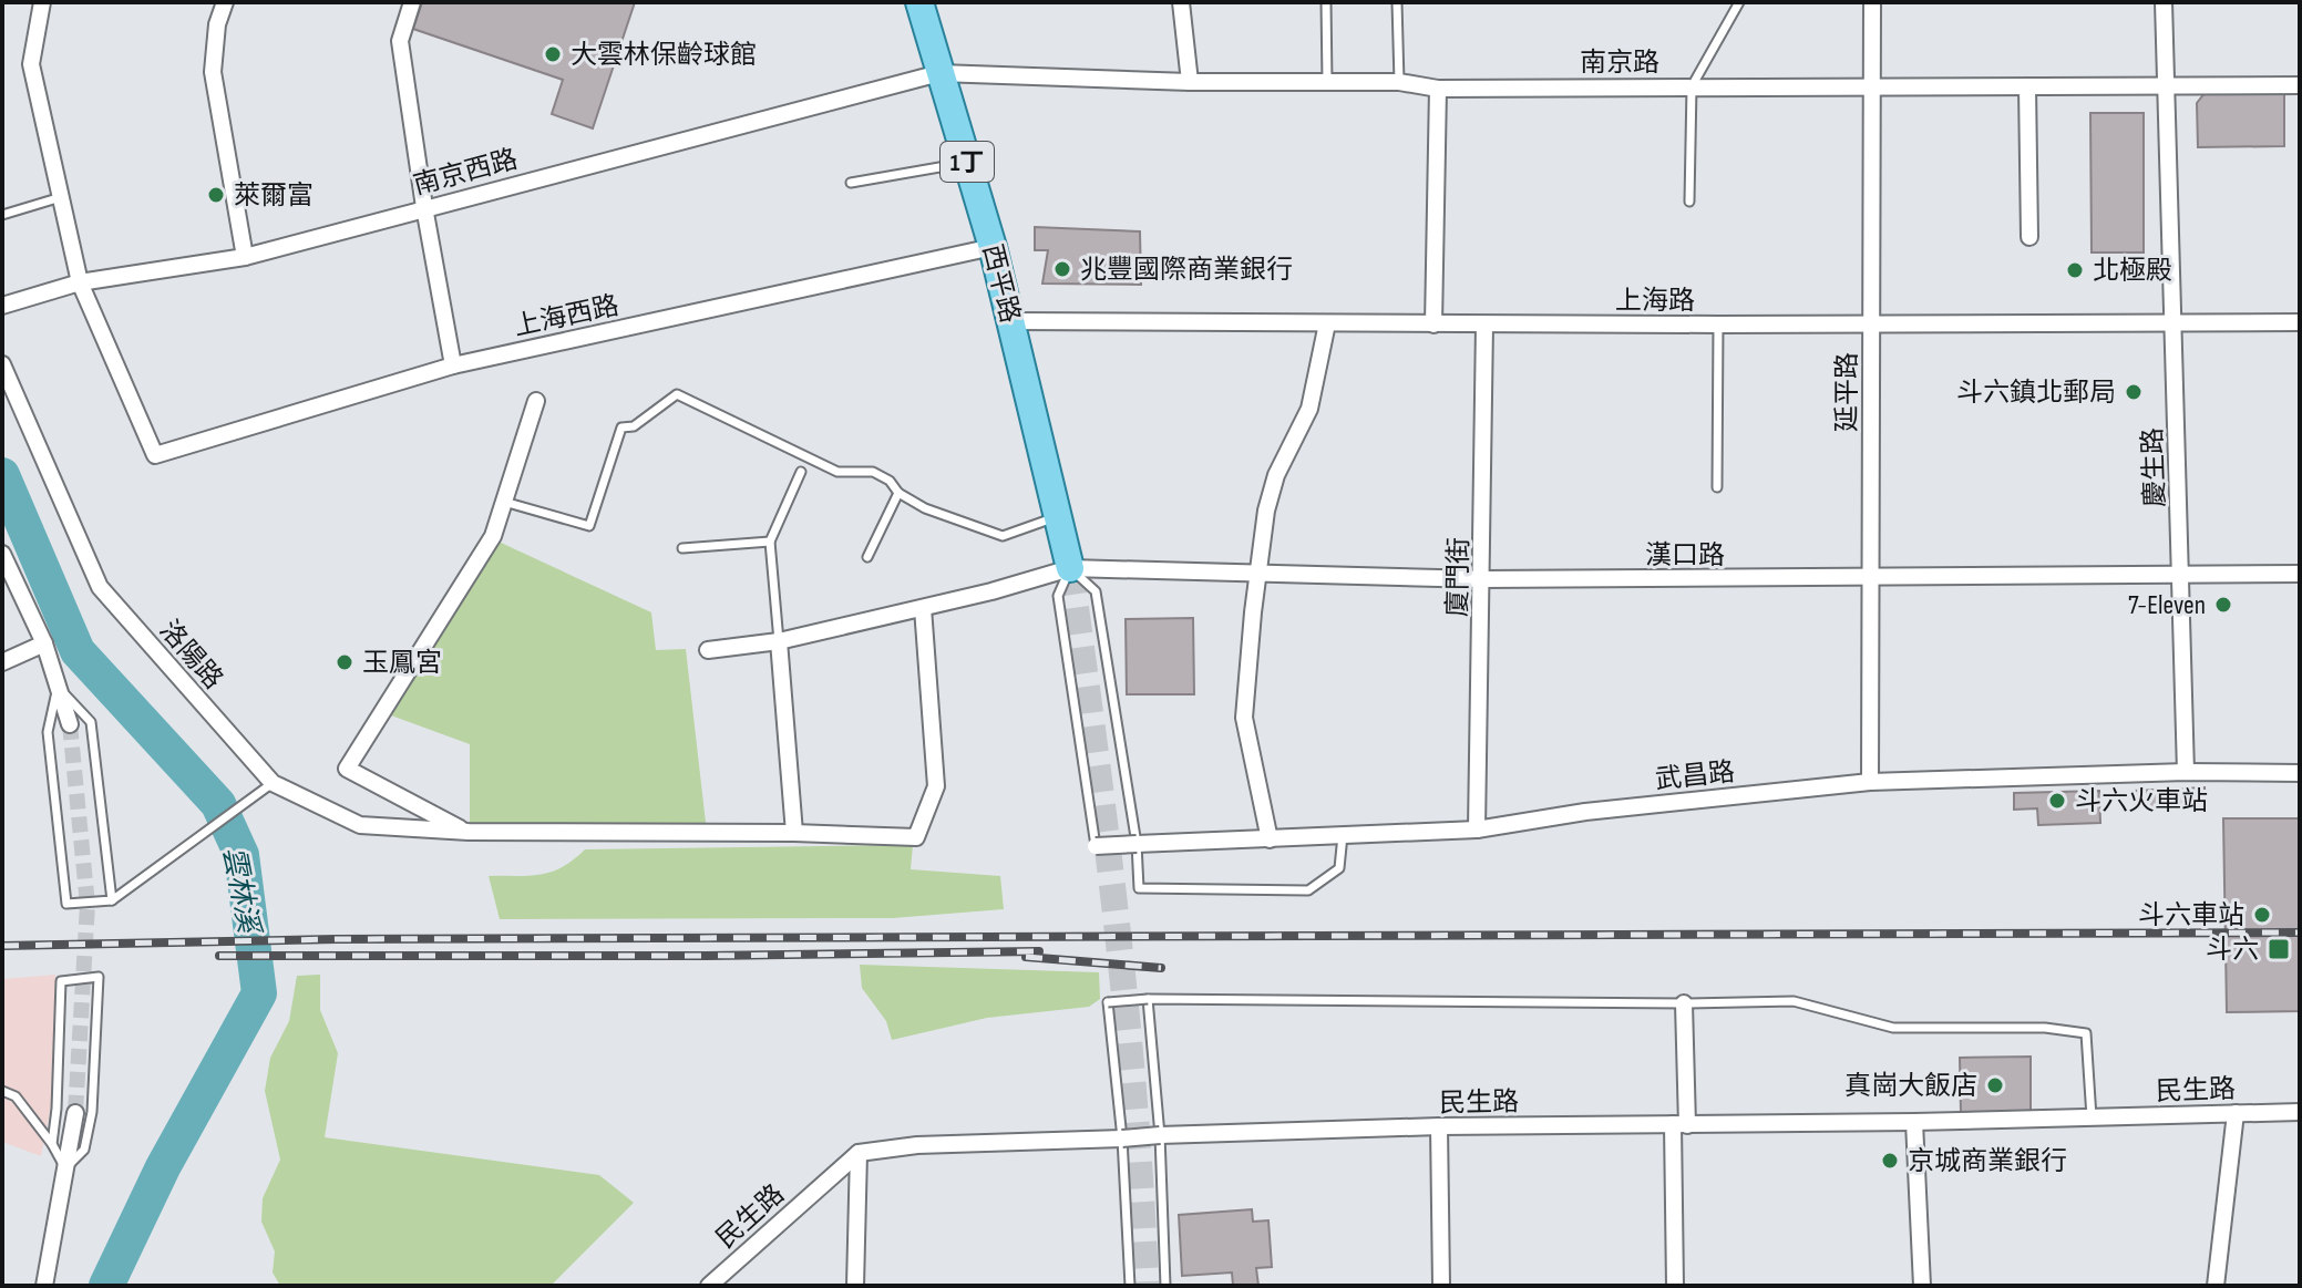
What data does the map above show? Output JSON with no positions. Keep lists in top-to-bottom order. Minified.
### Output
{"streets":{"main road":["1丁","西平路"],"street":["南京路","南京西路","上海路","上海西路","延平路","慶生路","漢口路","廈門街","洛陽路","武昌路","民生路"]},"crossings":[["南京路","南京西路"],["南京路","西平路"],["南京路","延平路"],["南京路","慶生路"],["南京西路","西平路"],["南京西路","上海西路"],["西平路","上海路"],["西平路","上海西路"],["西平路","漢口路"],["西平路","武昌路"],["上海路","延平路"],["上海路","慶生路"],["上海路","廈門街"],["延平路","漢口路"],["延平路","武昌路"],["慶生路","漢口路"],["慶生路","武昌路"],["漢口路","廈門街"],["廈門街","武昌路"]],"water":["雲林溪"],"places":{"other":["大雲林保齡球館","萊爾富","兆豐國際商業銀行","北極殿","斗六鎮北郵局","7-Eleven","玉鳳宮","斗六火車站","斗六車站","真崗大飯店","京城商業銀行"],"transit":["斗六"]}}
